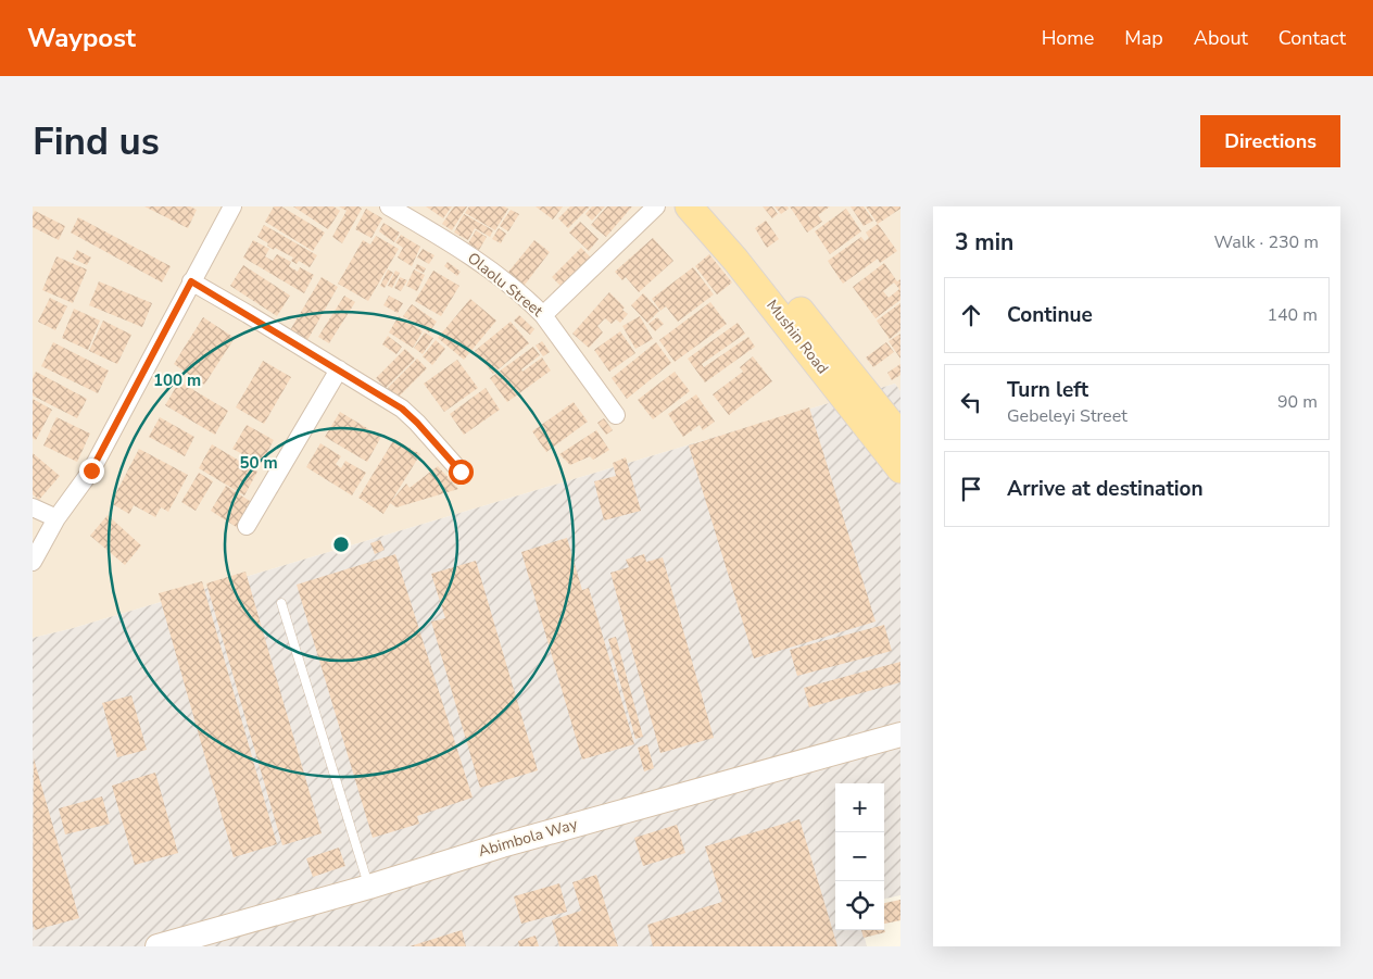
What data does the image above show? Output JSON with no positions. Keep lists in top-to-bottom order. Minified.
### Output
{"streets":{"main road":["Mushin Road"],"street":["Olaolu Street","Abimbola Way"]},"page":{"header":"Waypost","nav":["Home","Map","About","Contact"],"buttons":"Directions","title":"Find us","heading":["3 min","Walk · 230 m"],"list":[["Continue","140 m"],["Turn left","Gebeleyi Street","90 m"],"Arrive at destination"],"map_buttons":["+","−"]},"rings":["100 m","50 m"]}
